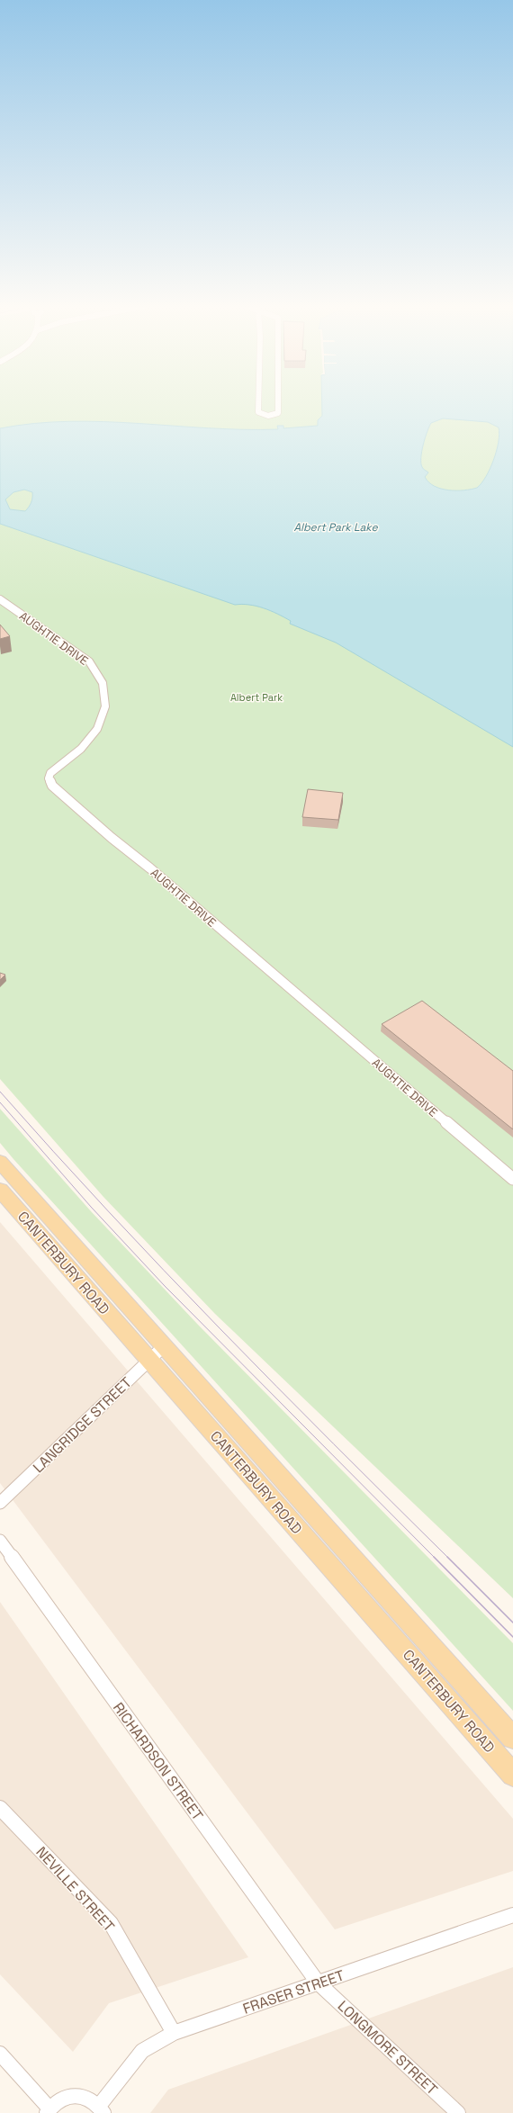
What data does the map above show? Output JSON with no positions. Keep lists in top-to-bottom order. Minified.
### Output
{"streets":{"main road":["CANTERBURY ROAD"],"street":["AUGHTIE DRIVE","LANGRIDGE STREET","RICHARDSON STREET","NEVILLE STREET","FRASER STREET","LONGMORE STREET"]},"crossings":[["CANTERBURY ROAD","LANGRIDGE STREET"],["RICHARDSON STREET","FRASER STREET"],["RICHARDSON STREET","LONGMORE STREET"],["NEVILLE STREET","FRASER STREET"],["FRASER STREET","LONGMORE STREET"]],"water":["Albert Park Lake"],"parks":["Albert Park"]}
